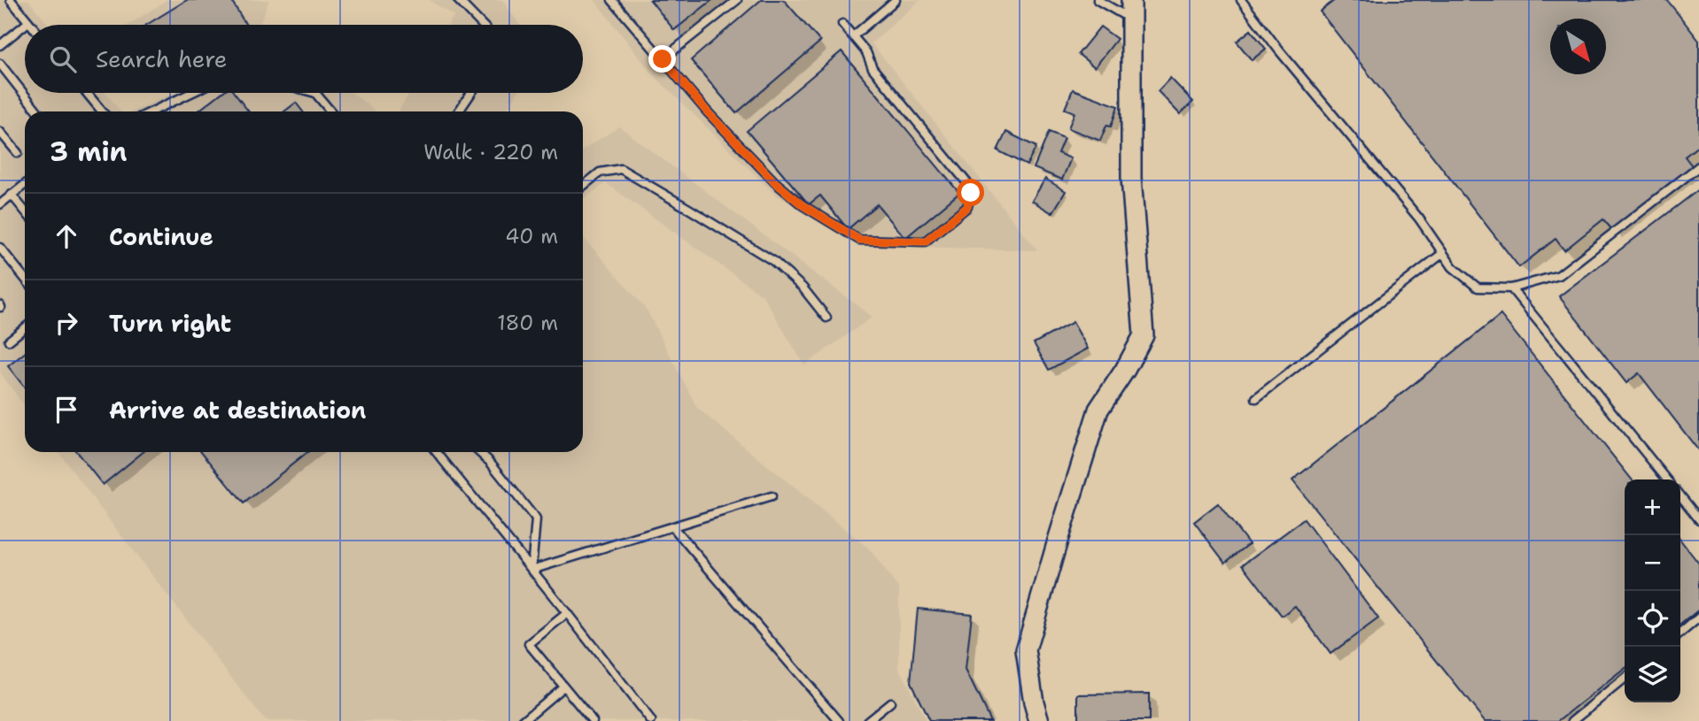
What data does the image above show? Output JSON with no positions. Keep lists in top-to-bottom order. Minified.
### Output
{"north":"bottom right","page":{"search":"Search here","heading":["3 min","Walk · 220 m"],"list":[["Continue","40 m"],["Turn right","180 m"],"Arrive at destination"],"map_buttons":["+","−"]}}
